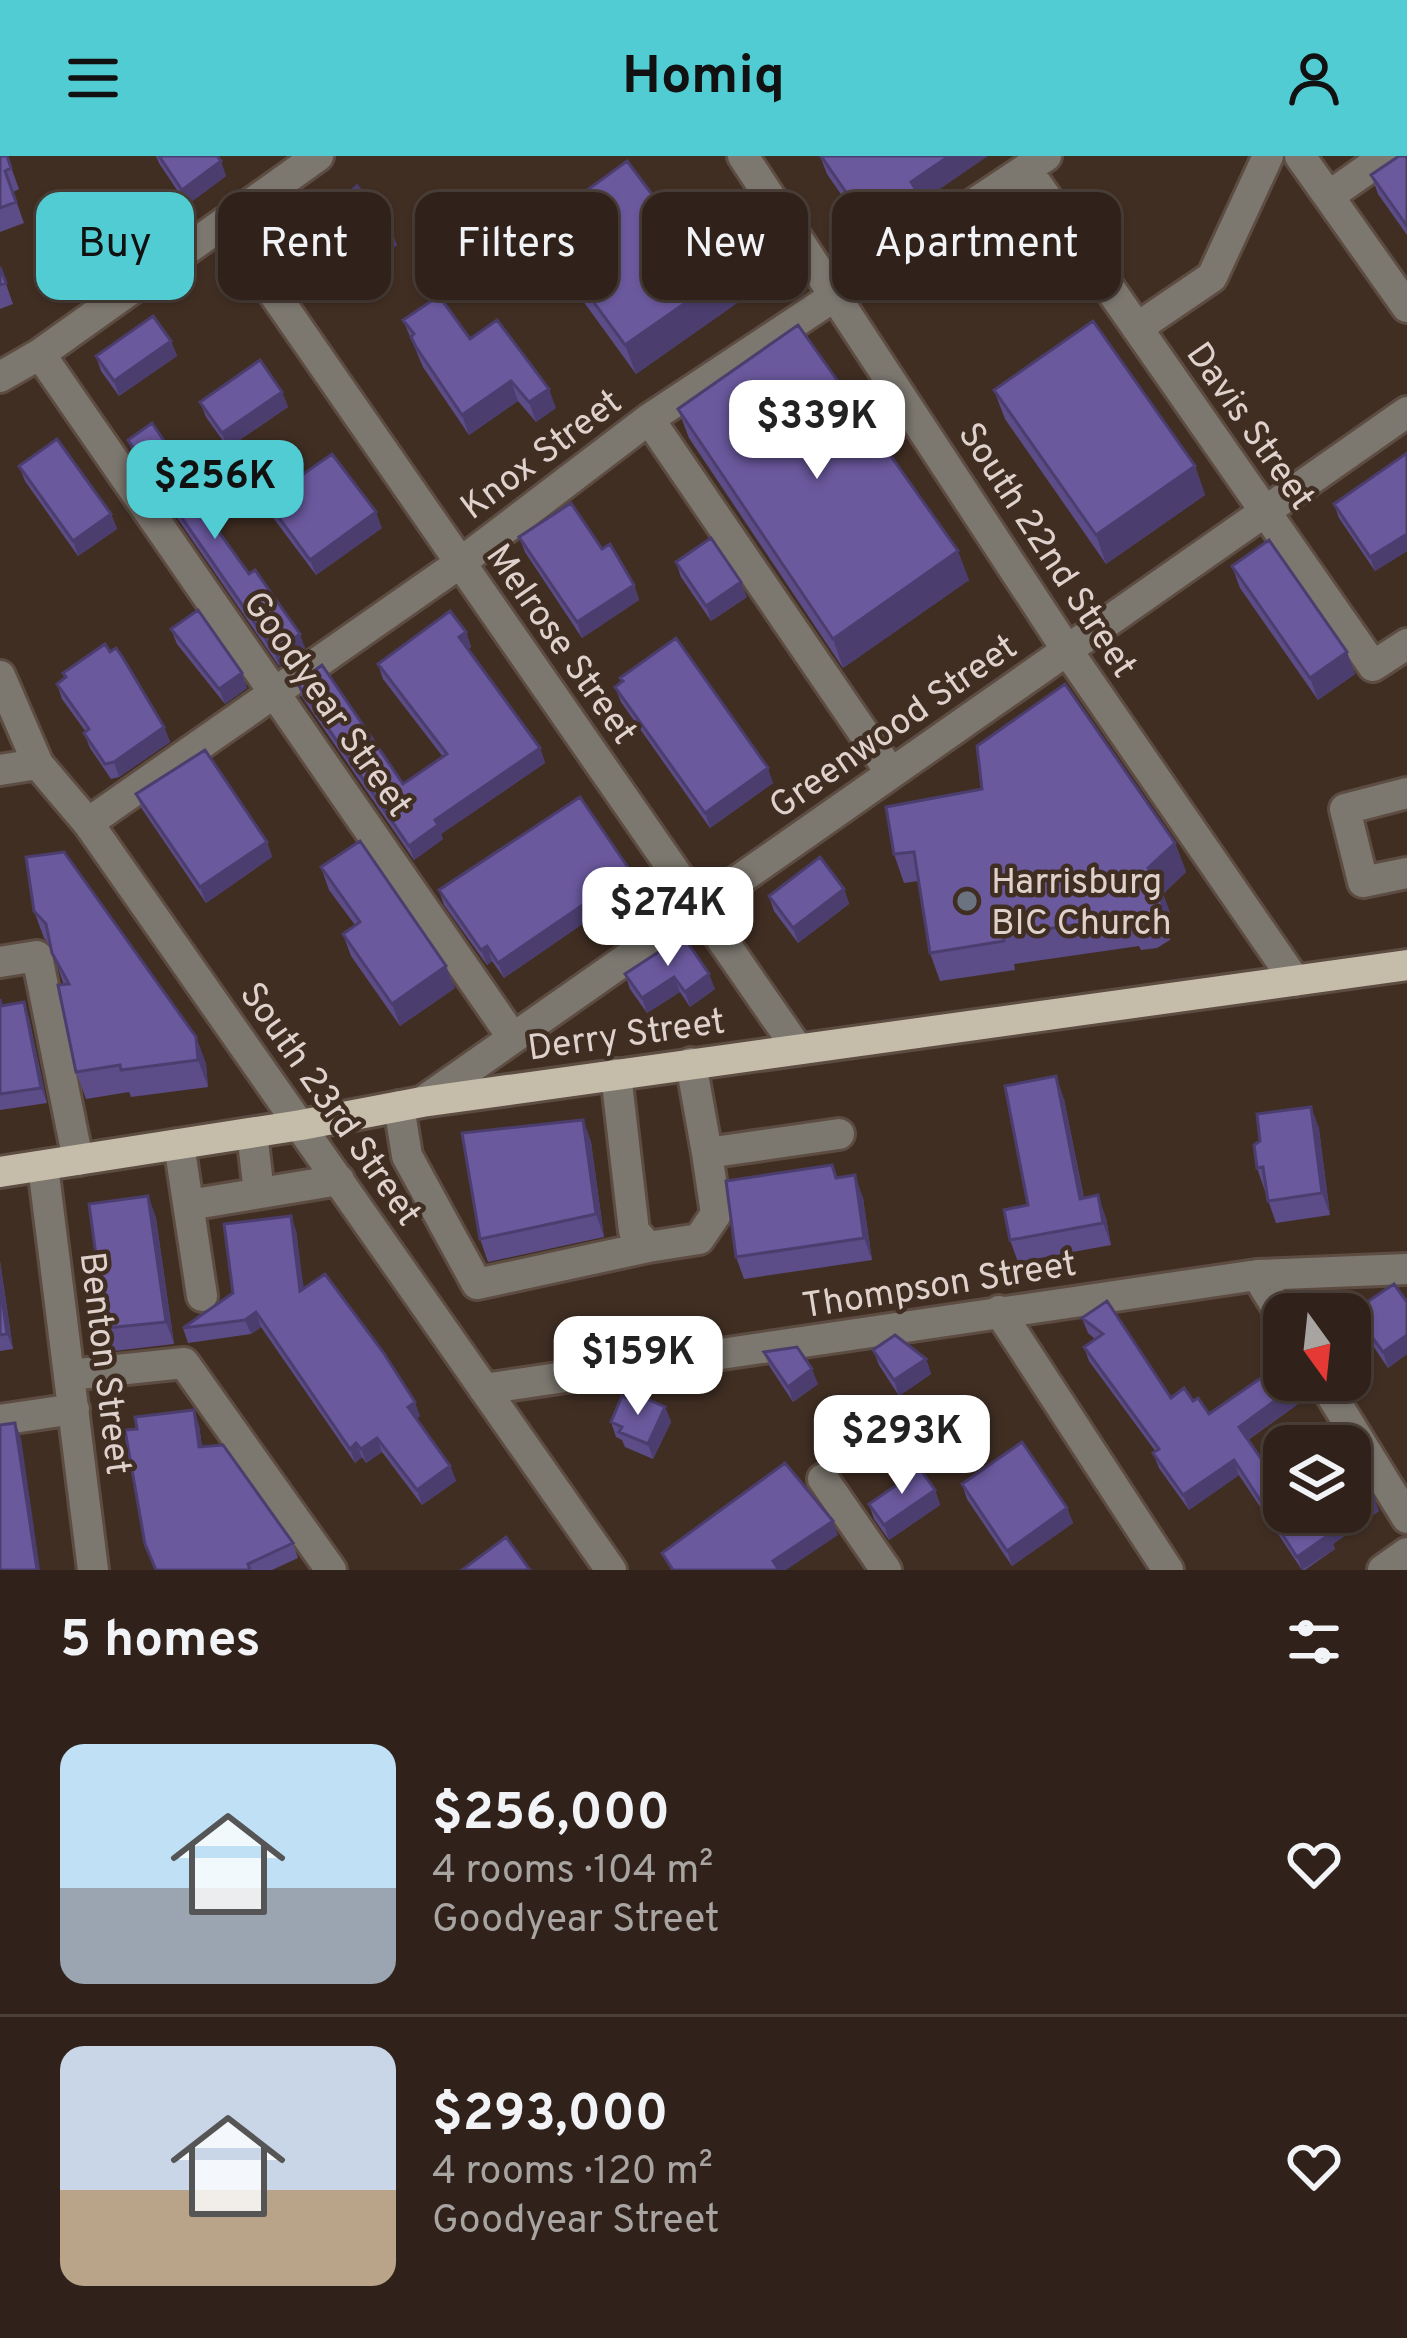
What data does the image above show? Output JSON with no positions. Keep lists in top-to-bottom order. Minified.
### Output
{"streets":{"main road":["Derry Street"],"street":["Davis Street","Knox Street","South 22nd Street","Melrose Street","Goodyear Street","Greenwood Street","South 23rd Street","Thompson Street","Benton Street"]},"crossings":[["Davis Street","Knox Street"],["Davis Street","Greenwood Street"],["Knox Street","Melrose Street"],["Knox Street","Goodyear Street"],["Knox Street","South 23rd Street"],["South 22nd Street","Greenwood Street"],["South 22nd Street","Derry Street"],["Melrose Street","Greenwood Street"],["Melrose Street","Derry Street"],["Goodyear Street","Greenwood Street"],["Greenwood Street","Derry Street"],["Derry Street","South 23rd Street"],["Derry Street","Benton Street"],["South 23rd Street","Thompson Street"]],"places":["Harrisburg BIC Church"],"north":"bottom","page":{"header":"Homiq","chip":["Buy","Rent","Filters","New","Apartment"],"price":["$339K","$256K","$274K","$159K","$293K"],"heading":"5 homes","list":[{"name":"$256,000","note":"4 rooms · 104 m² · Goodyear Street"},{"name":"$293,000","note":"4 rooms · 120 m² · Goodyear Street"}]}}
